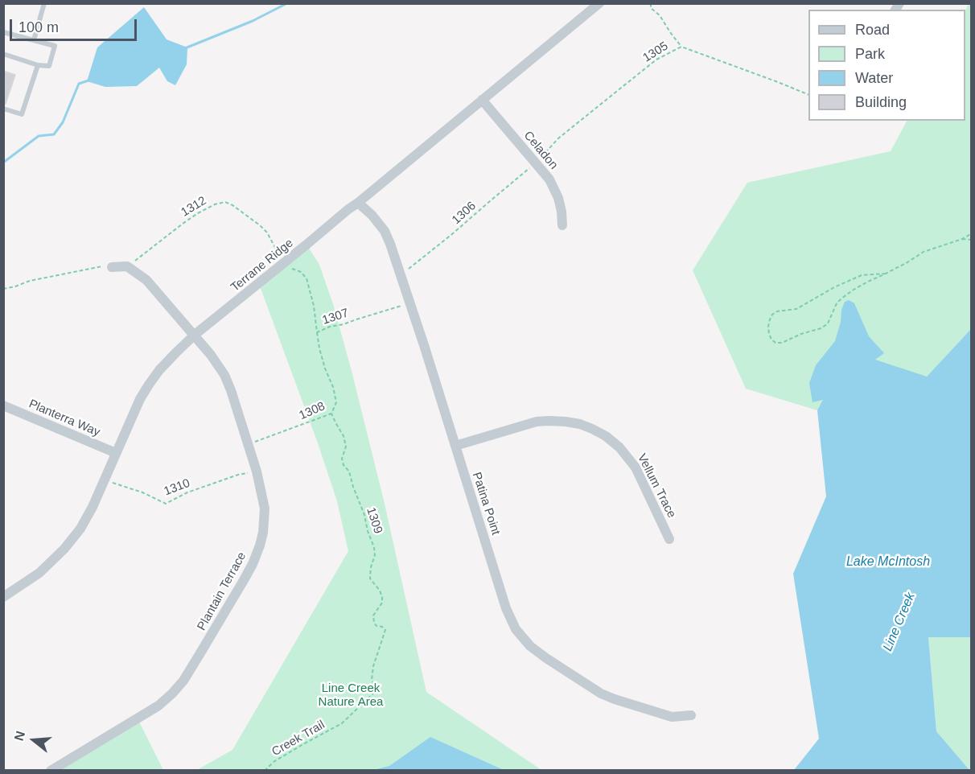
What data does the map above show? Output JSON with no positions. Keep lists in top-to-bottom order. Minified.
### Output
{"streets":{"street":["Celadon","Terrane Ridge","Planterra Way","Vellum Trace","Patina Point","Plantain Terrace"],"path":["1305","1312","1306","1307","1308","1310","1309","Creek Trail"]},"crossings":[["1305","Celadon"],["1305","1306"],["Celadon","1306"],["Celadon","Terrane Ridge"],["1312","Terrane Ridge"],["1312","1307"],["1312","Plantain Terrace"],["1306","Patina Point"],["Terrane Ridge","1307"],["Terrane Ridge","Planterra Way"],["Terrane Ridge","1310"],["Terrane Ridge","Patina Point"],["Terrane Ridge","Plantain Terrace"],["1307","1308"],["1307","Patina Point"],["1308","1309"],["1308","Plantain Terrace"],["Vellum Trace","Patina Point"],["1310","Plantain Terrace"],["1309","Creek Trail"]],"water":["Lake McIntosh","Line Creek"],"parks":["Line Creek Nature Area"],"legend":["Road","Park","Water","Building"],"scale_bar":"100 m","north":"left"}
